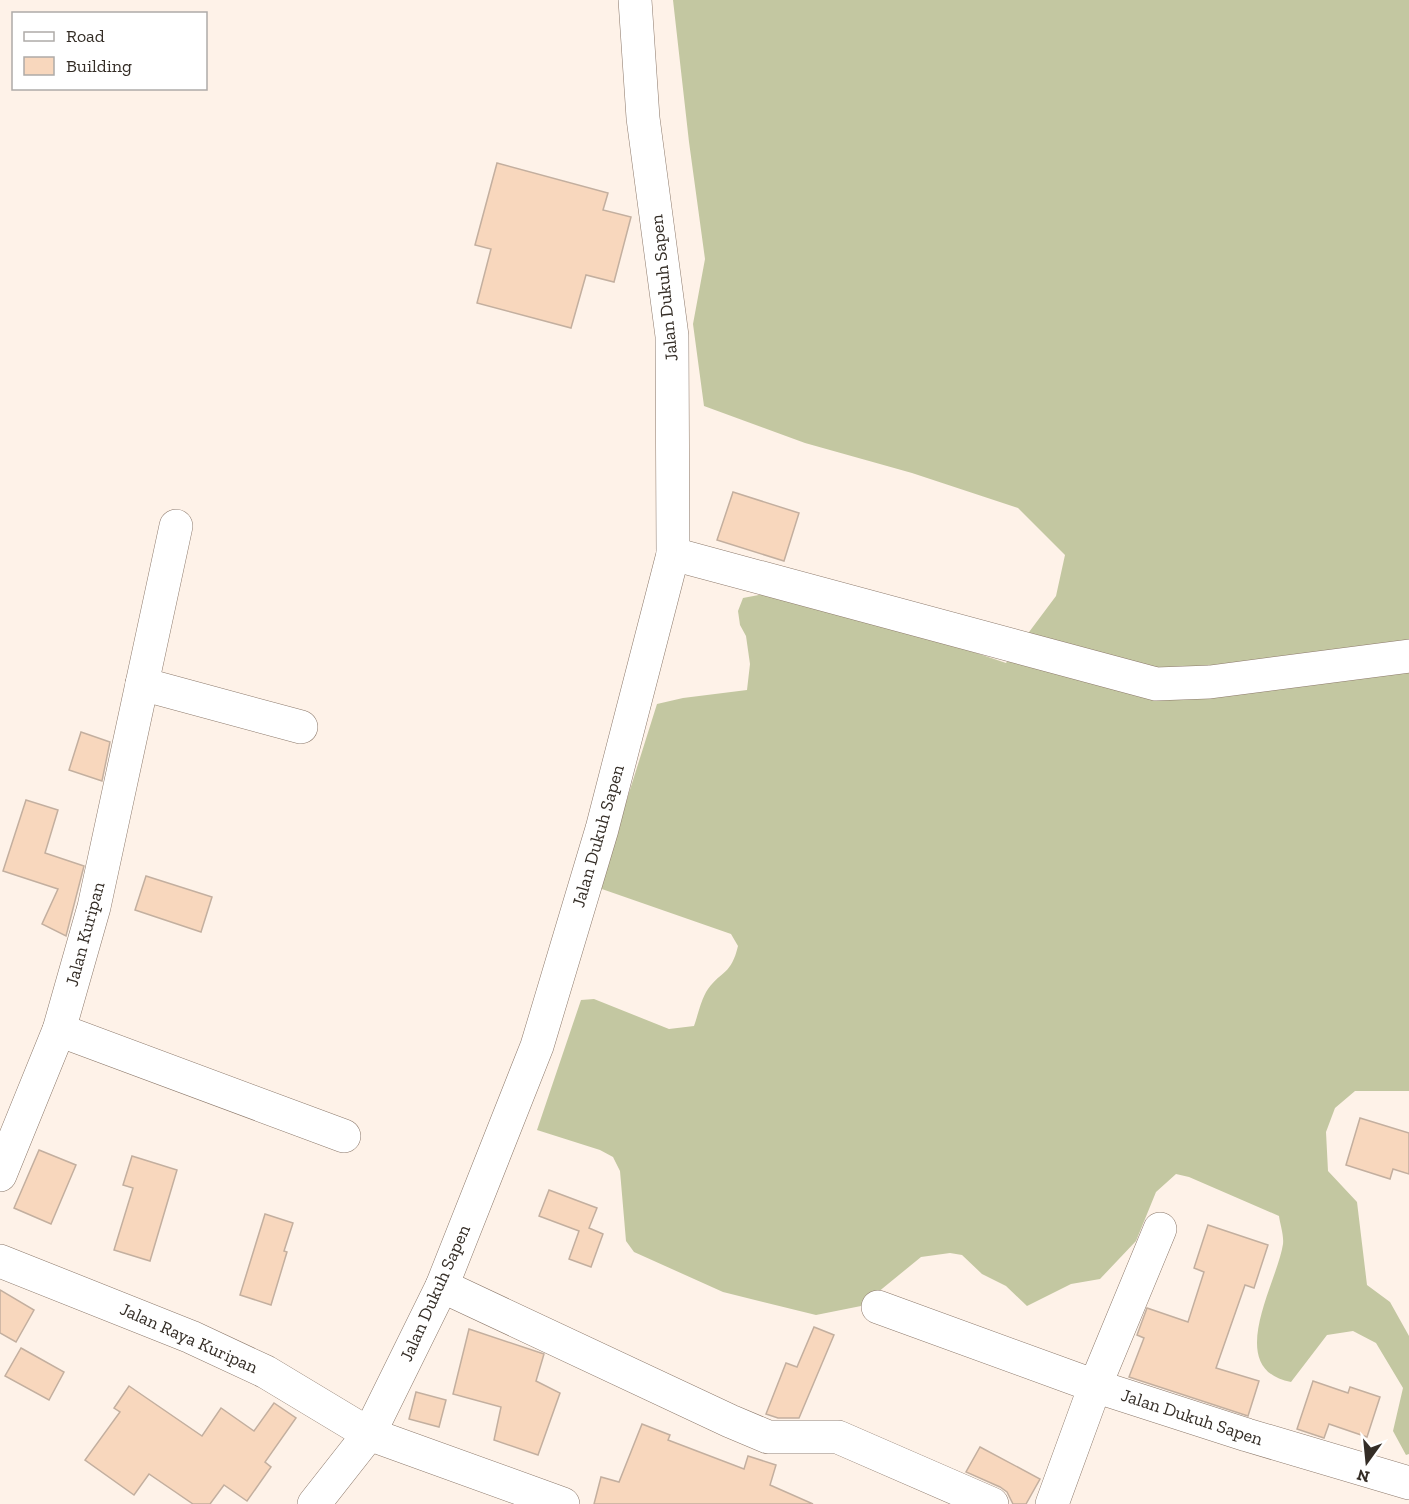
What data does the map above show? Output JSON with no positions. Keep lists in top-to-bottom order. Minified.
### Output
{"streets":{"street":["Jalan Dukuh Sapen","Jalan Kuripan","Jalan Raya Kuripan"]},"crossings":[["Jalan Dukuh Sapen","Jalan Raya Kuripan"]],"legend":["Road","Building"],"north":"bottom"}
